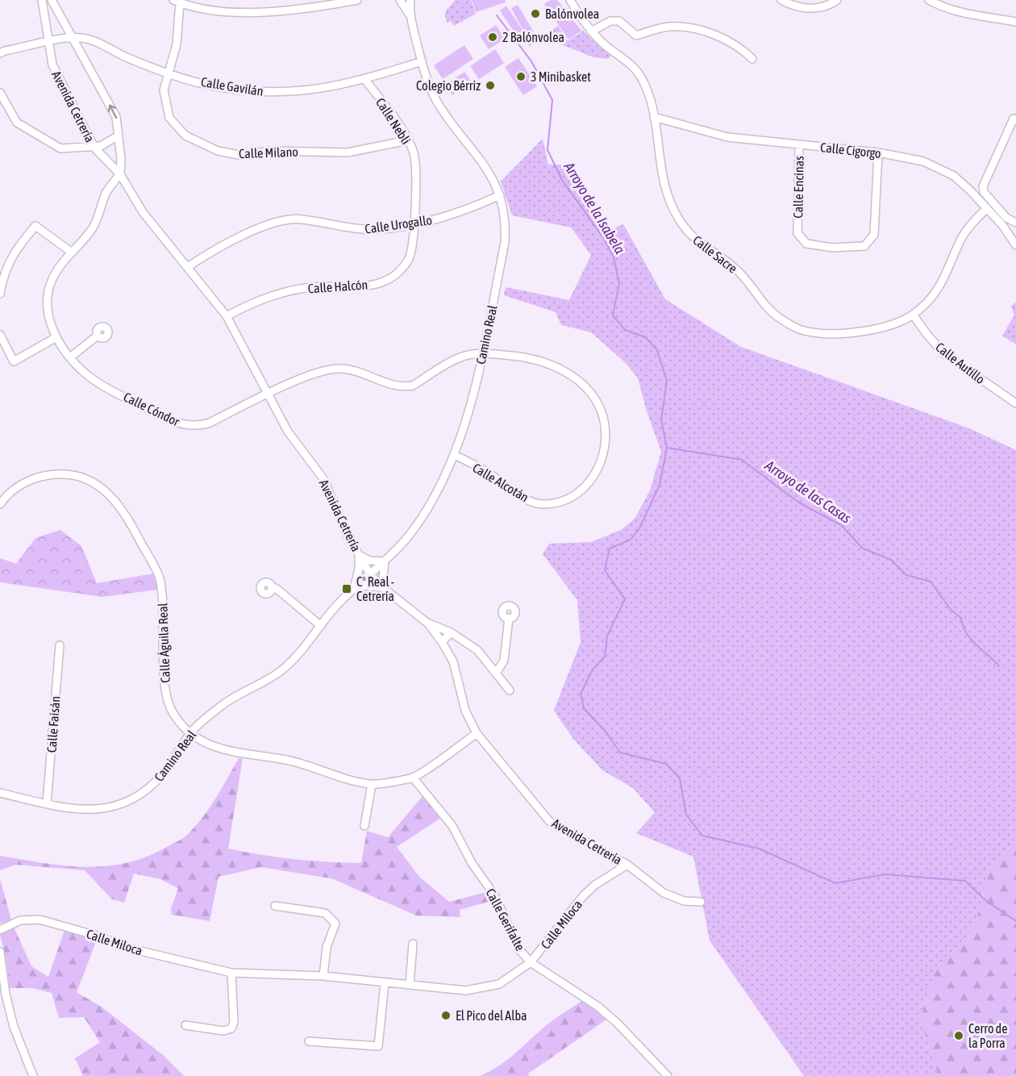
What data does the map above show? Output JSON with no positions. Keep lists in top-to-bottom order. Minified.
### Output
{"streets":{"street":["Calle Gavilán","Avenida Cetrería","Calle Nebli","Calle Cigorgo","Calle Milano","Calle Encinas","Calle Urogallo","Calle Sacre","Calle Halcón","Camino Real","Calle Autillo","Calle Cóndor","Calle Alcotán","Calle Águila Real","Calle Faisán","Calle Gerifalte","Calle Miloca"]},"crossings":[["Calle Gavilán","Avenida Cetrería"],["Calle Gavilán","Calle Nebli"],["Calle Gavilán","Calle Milano"],["Calle Gavilán","Camino Real"],["Avenida Cetrería","Calle Urogallo"],["Avenida Cetrería","Calle Halcón"],["Avenida Cetrería","Camino Real"],["Avenida Cetrería","Calle Cóndor"],["Avenida Cetrería","Calle Alcotán"],["Avenida Cetrería","Calle Águila Real"],["Avenida Cetrería","Calle Miloca"],["Calle Nebli","Calle Milano"],["Calle Nebli","Calle Urogallo"],["Calle Nebli","Calle Halcón"],["Calle Cigorgo","Calle Encinas"],["Calle Cigorgo","Calle Sacre"],["Calle Urogallo","Calle Halcón"],["Calle Urogallo","Camino Real"],["Calle Sacre","Calle Autillo"],["Camino Real","Calle Alcotán"],["Camino Real","Calle Águila Real"],["Camino Real","Calle Faisán"],["Calle Cóndor","Calle Alcotán"],["Calle Águila Real","Calle Gerifalte"],["Calle Gerifalte","Calle Miloca"]],"water":["Arroyo de la Isabela","Arroyo de las Casas"],"places":{"other":["Balónvolea","2 Balónvolea","3 Minibasket","Colegio Bérriz","El Pico del Alba","Cerro de la Porra"],"transit":["Cº Real - Cetrería"]}}
